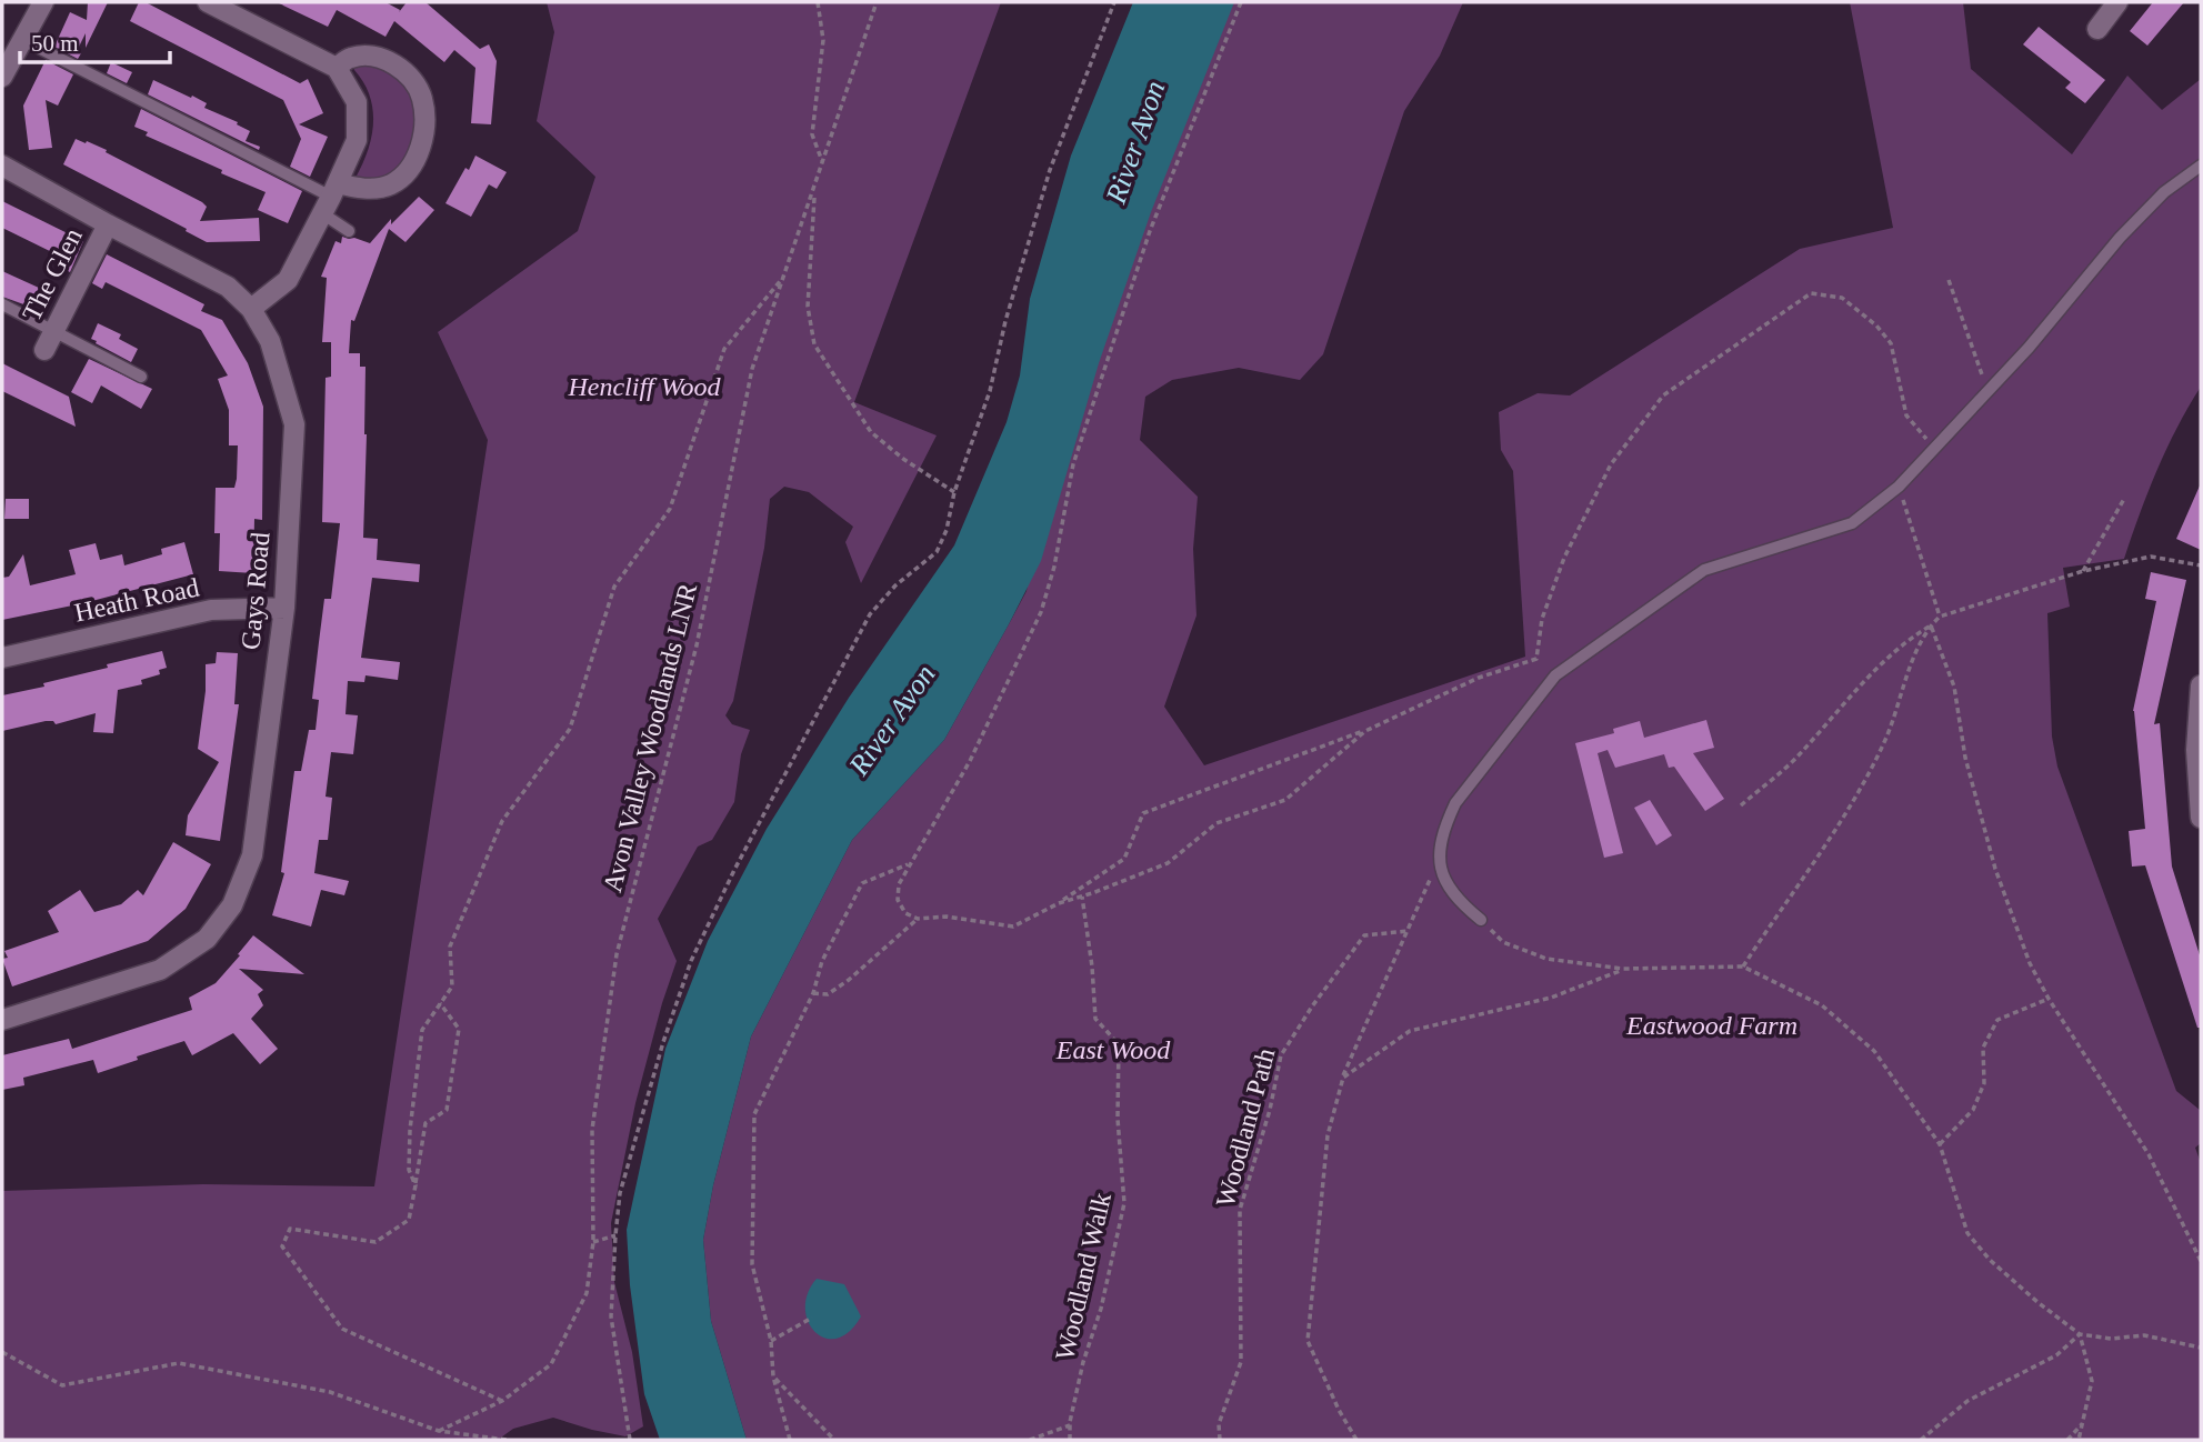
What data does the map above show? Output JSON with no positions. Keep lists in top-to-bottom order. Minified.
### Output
{"streets":{"street":["The Glen","Gays Road","Heath Road"],"path":["Avon Valley Woodlands LNR","Woodland Path","Woodland Walk"]},"crossings":[["The Glen","Gays Road"],["Gays Road","Heath Road"]],"water":["River Avon"],"parks":["Hencliff Wood","Eastwood Farm","East Wood"],"scale_bar":"50 m"}
